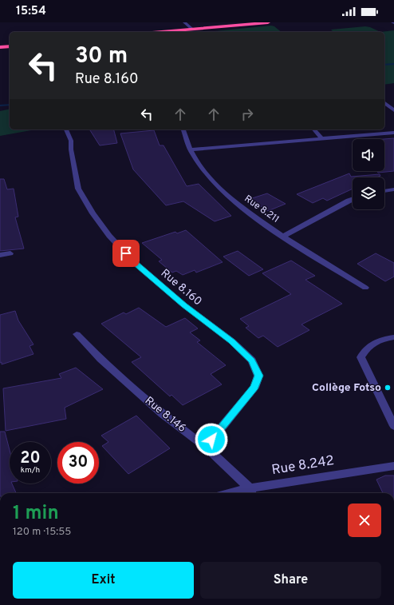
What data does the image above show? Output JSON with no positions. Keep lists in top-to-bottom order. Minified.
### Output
{"streets":{"street":["Rue 8.211","Rue 8.160","Rue 8.146","Rue 8.242"]},"crossings":[["Rue 8.160","Rue 8.146"],["Rue 8.146","Rue 8.242"]],"places":["Collège Fotso"],"page":{"status":"15:54","turn":["30 m","Rue 8.160"],"speed":"20 km/h","limit":"30","heading":["1 min","120 m · 15:55"],"buttons":["Exit","Share"]}}
